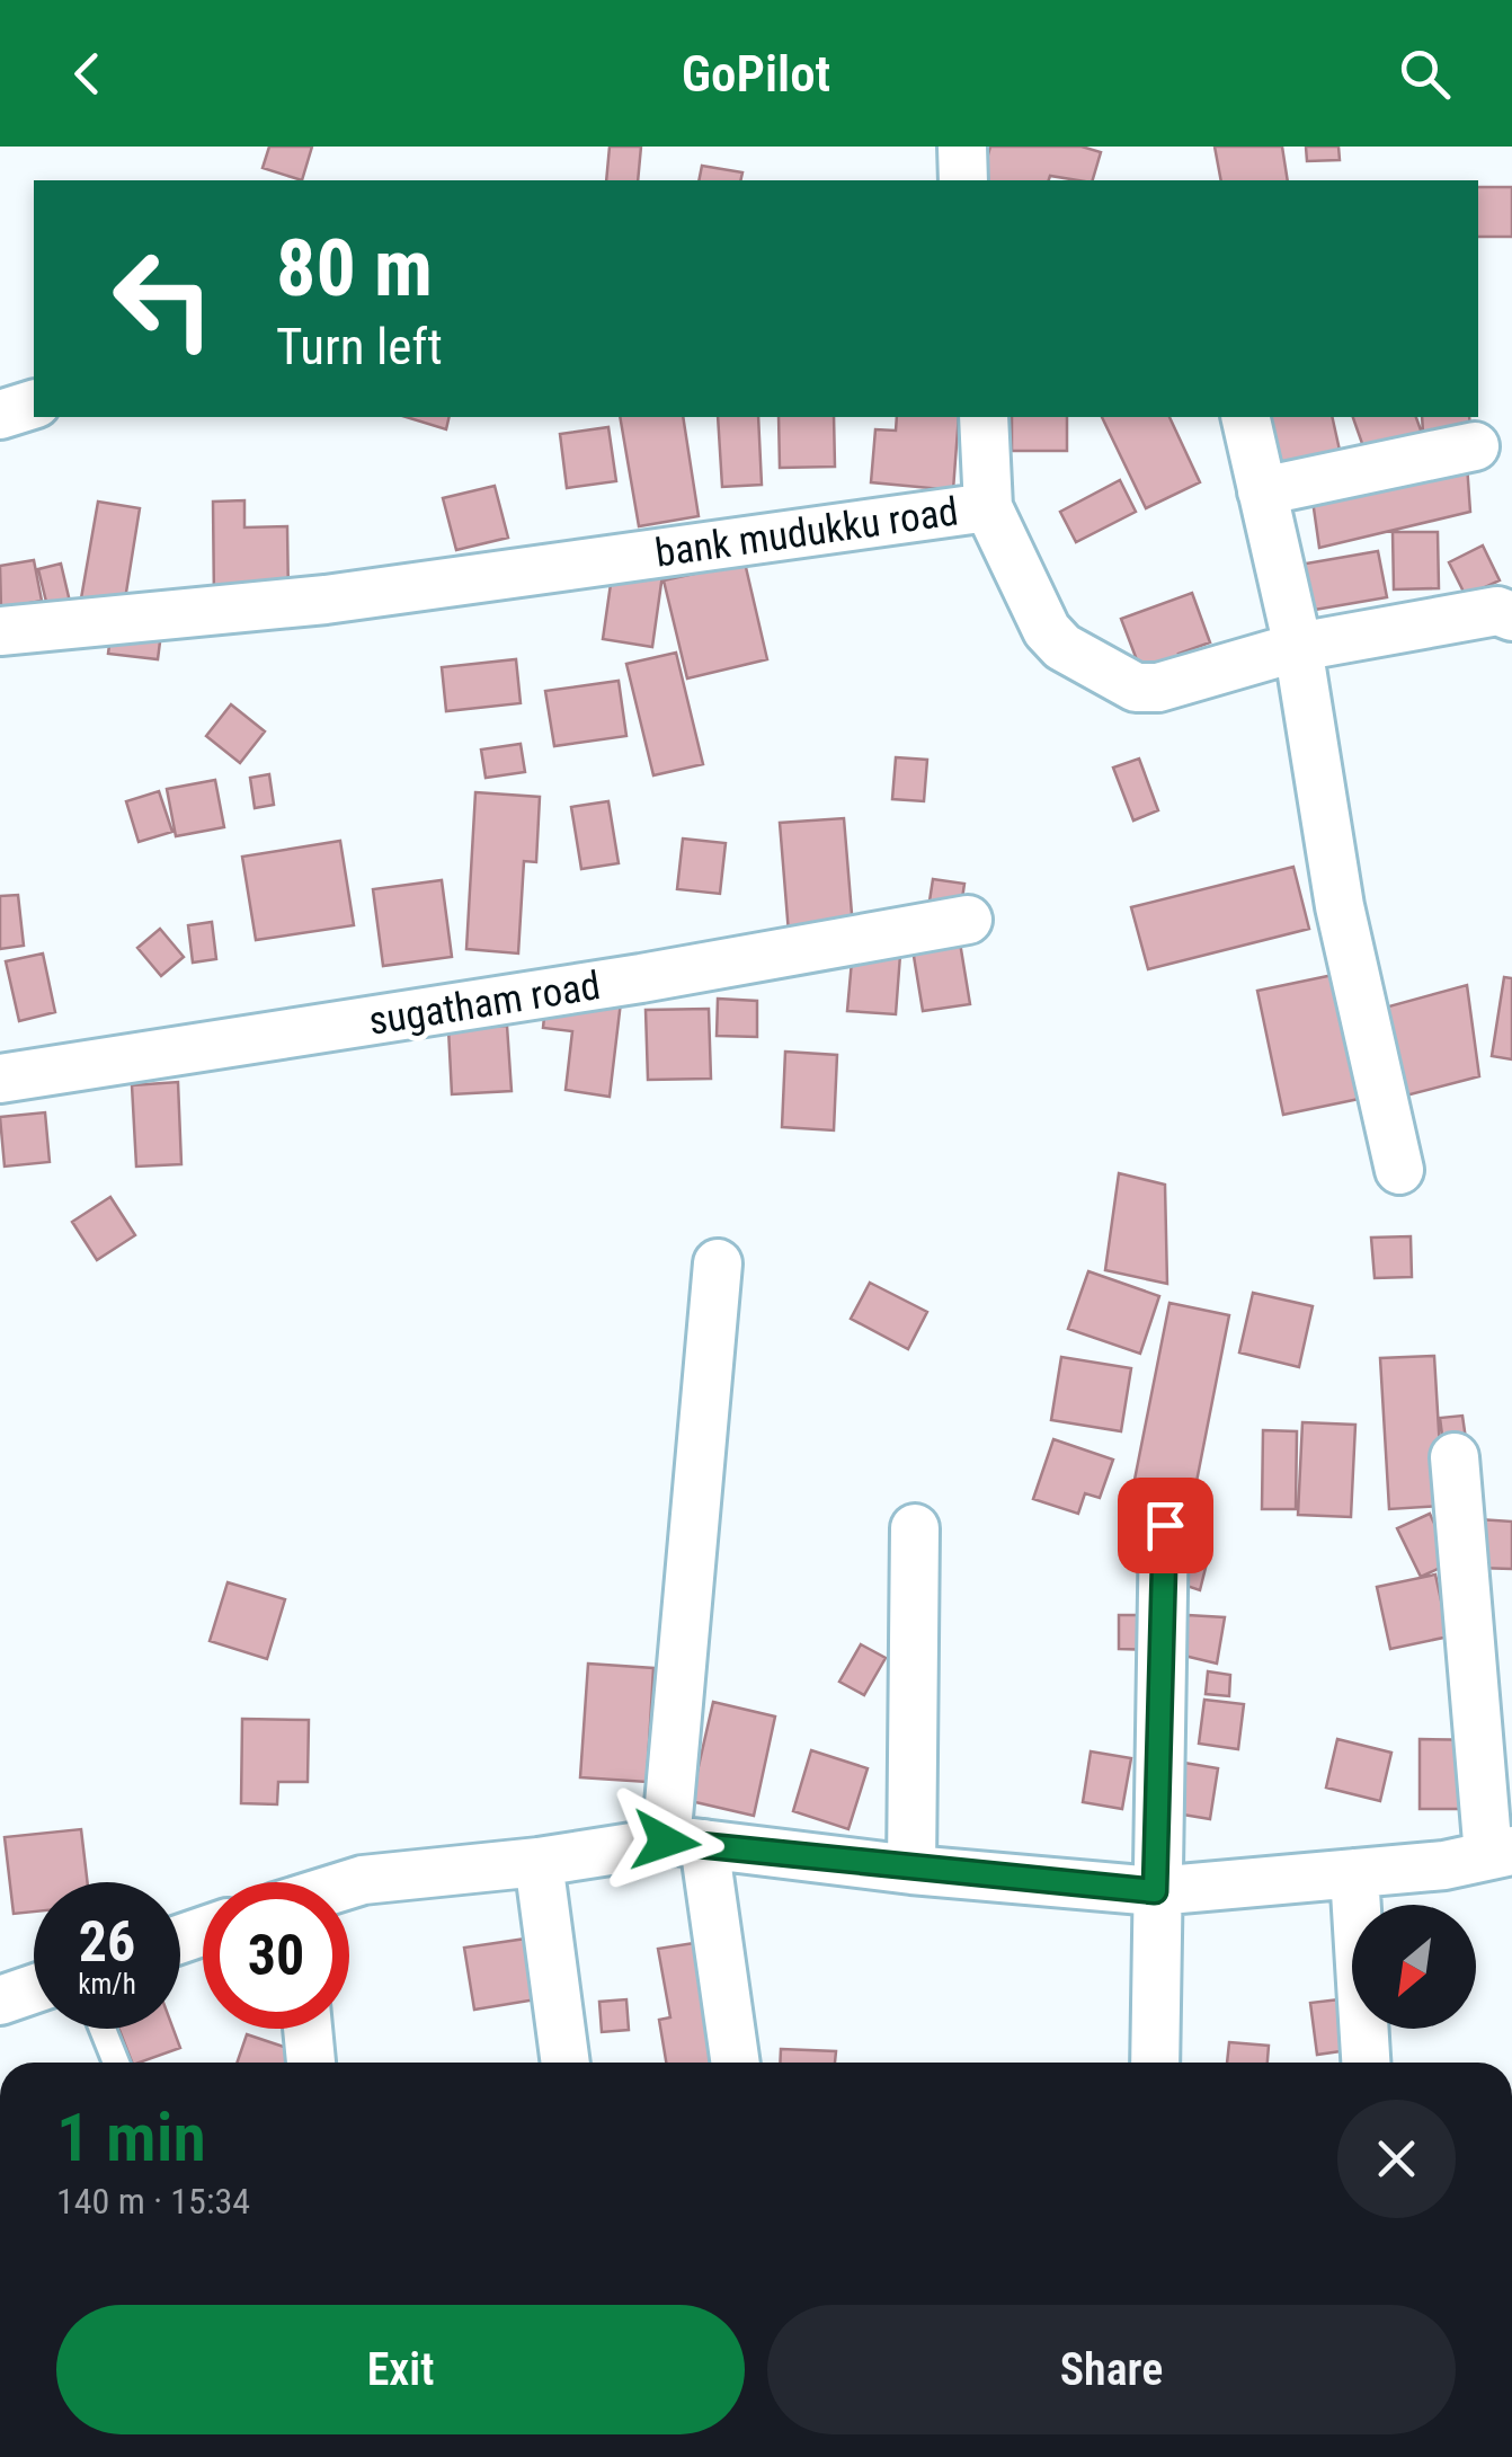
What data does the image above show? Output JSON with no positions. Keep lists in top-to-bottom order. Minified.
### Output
{"streets":{"street":["bank mudukku road","sugatham road"]},"north":"bottom left","page":{"header":"GoPilot","turn":["80 m","Turn left"],"speed":"26 km/h","limit":"30","heading":["1 min","140 m · 15:34"],"buttons":["Exit","Share"]}}
